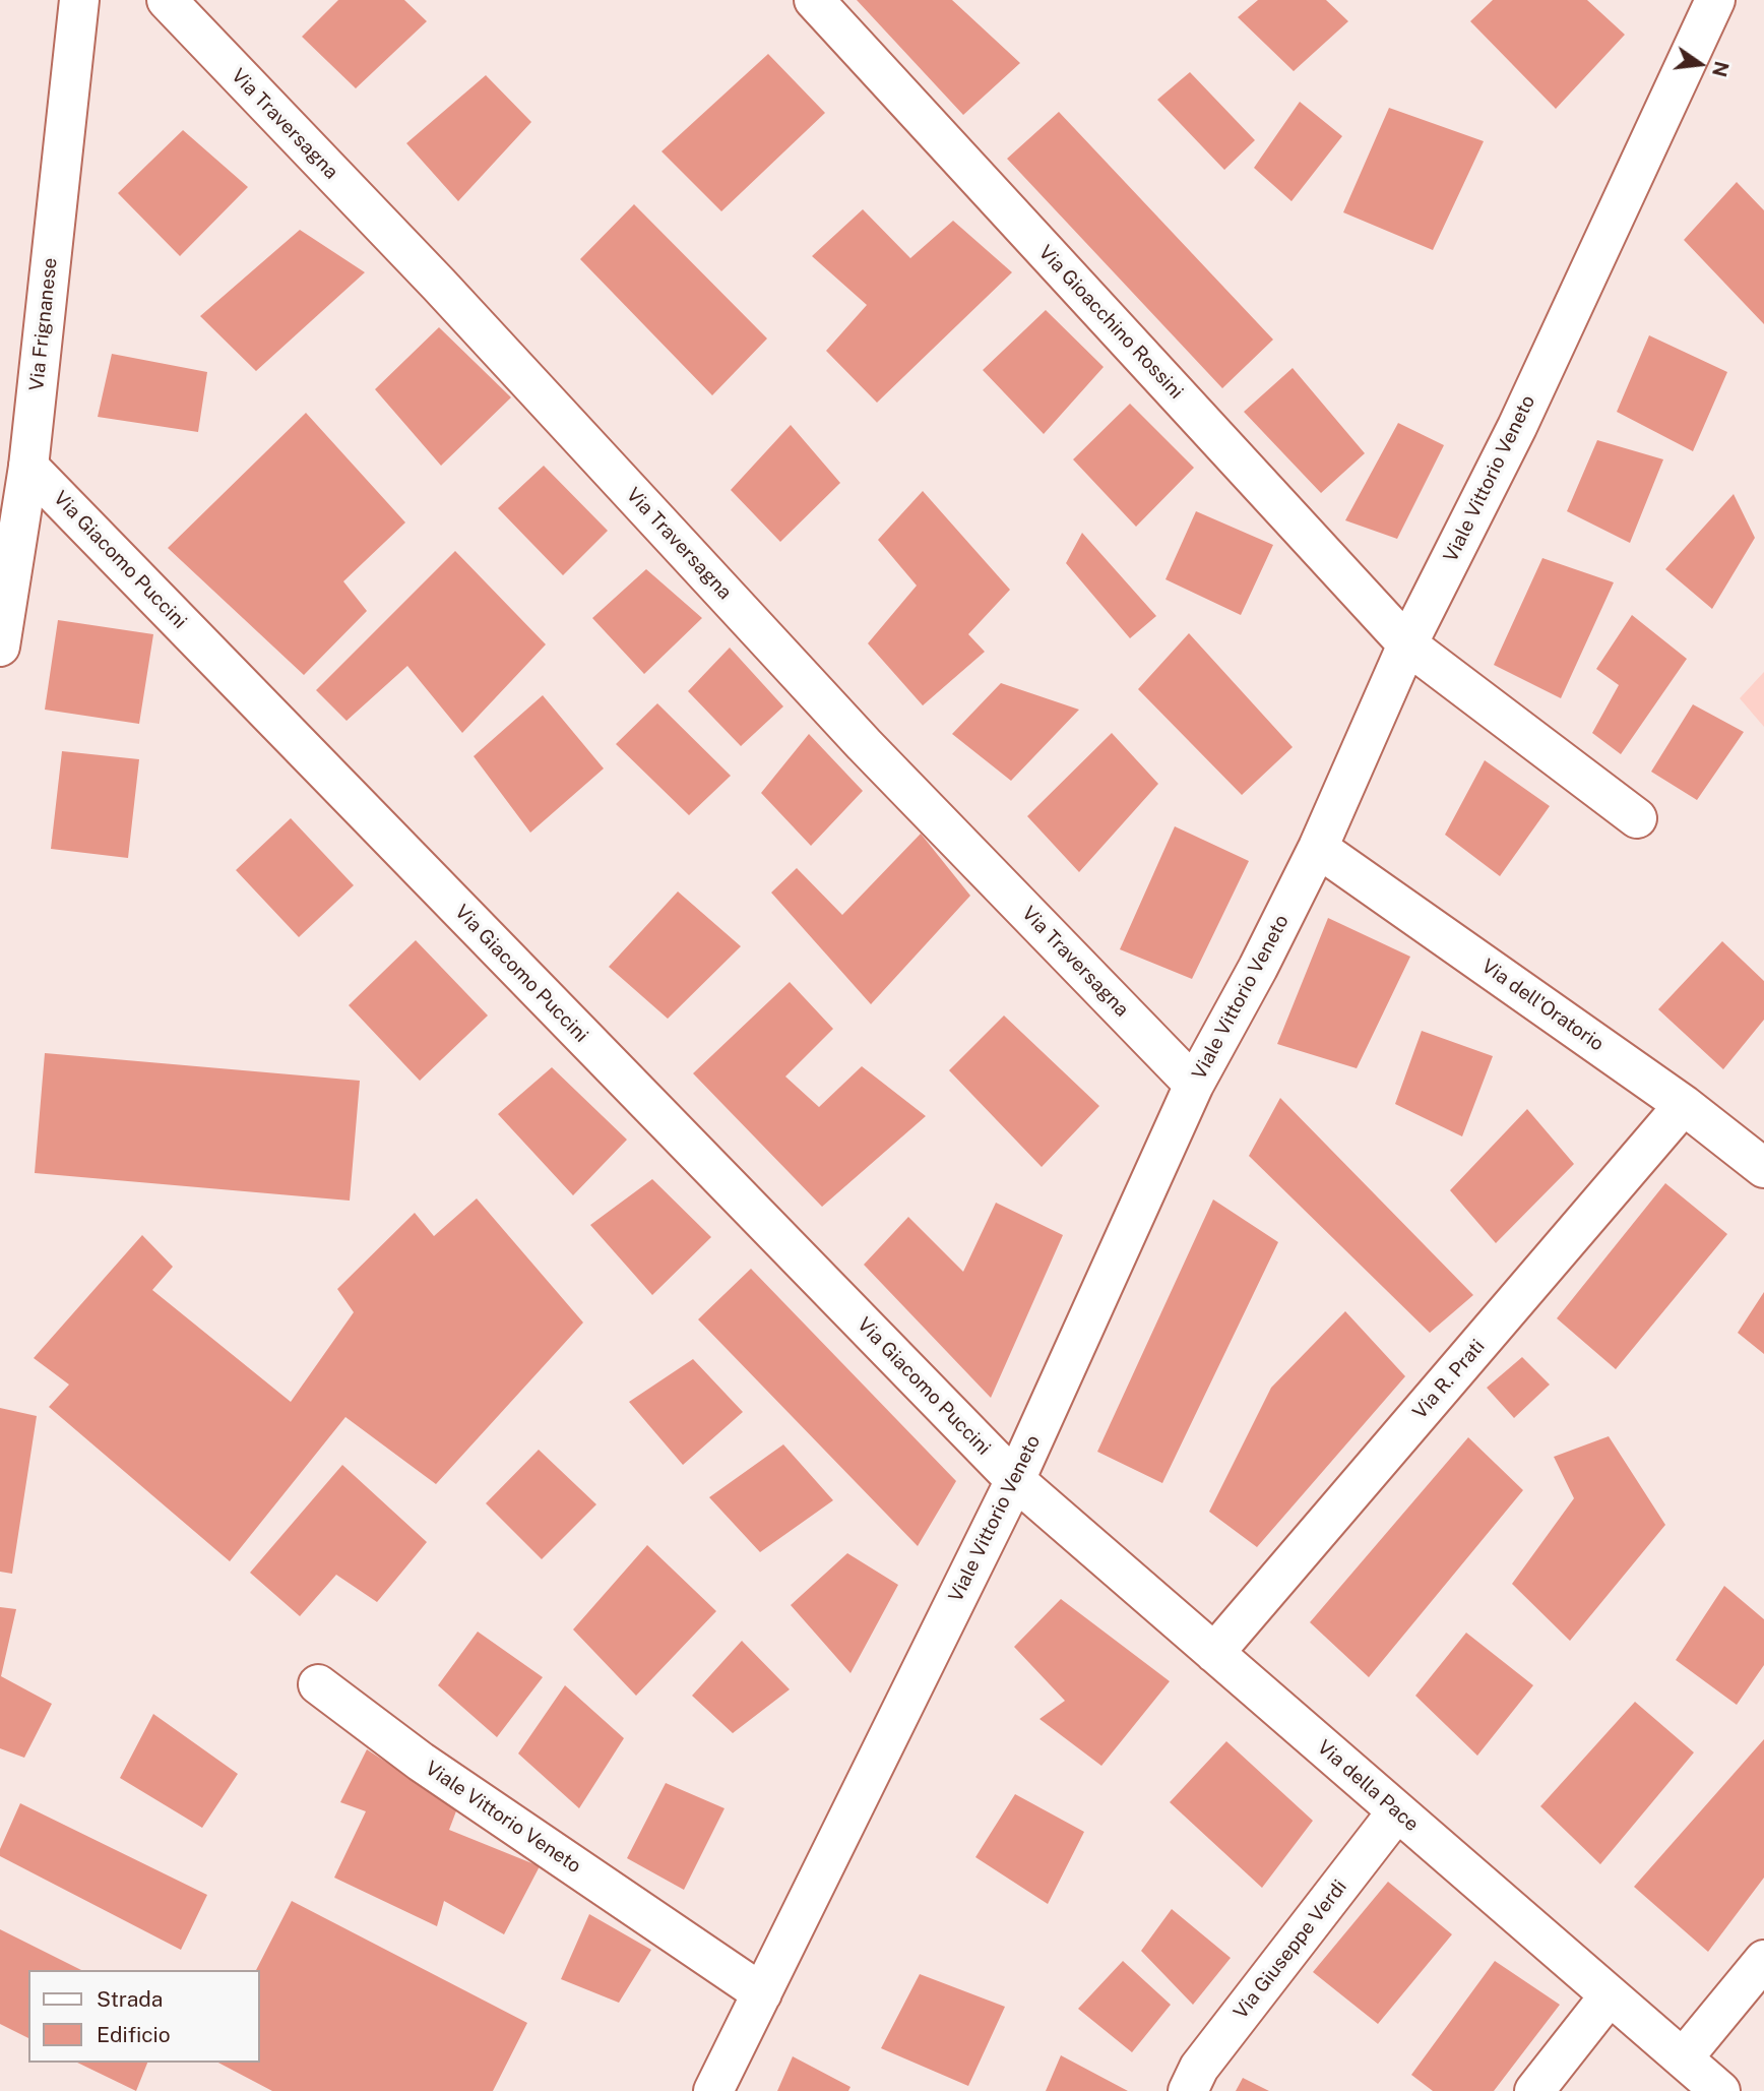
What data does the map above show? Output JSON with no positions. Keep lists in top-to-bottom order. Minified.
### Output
{"streets":{"street":["Via Traversagna","Via Gioacchino Rossini","Via Frignanese","Viale Vittorio Veneto","Via Giacomo Puccini","Via dell'Oratorio","Via R. Prati","Via della Pace","Via Giuseppe Verdi"]},"crossings":[["Via Traversagna","Viale Vittorio Veneto"],["Via Gioacchino Rossini","Viale Vittorio Veneto"],["Via Frignanese","Via Giacomo Puccini"],["Viale Vittorio Veneto","Via Giacomo Puccini"],["Viale Vittorio Veneto","Via dell'Oratorio"],["Viale Vittorio Veneto","Via della Pace"],["Via Giacomo Puccini","Via della Pace"],["Via dell'Oratorio","Via R. Prati"],["Via R. Prati","Via della Pace"],["Via della Pace","Via Giuseppe Verdi"]],"legend":["Strada","Edificio"],"north":"right"}
